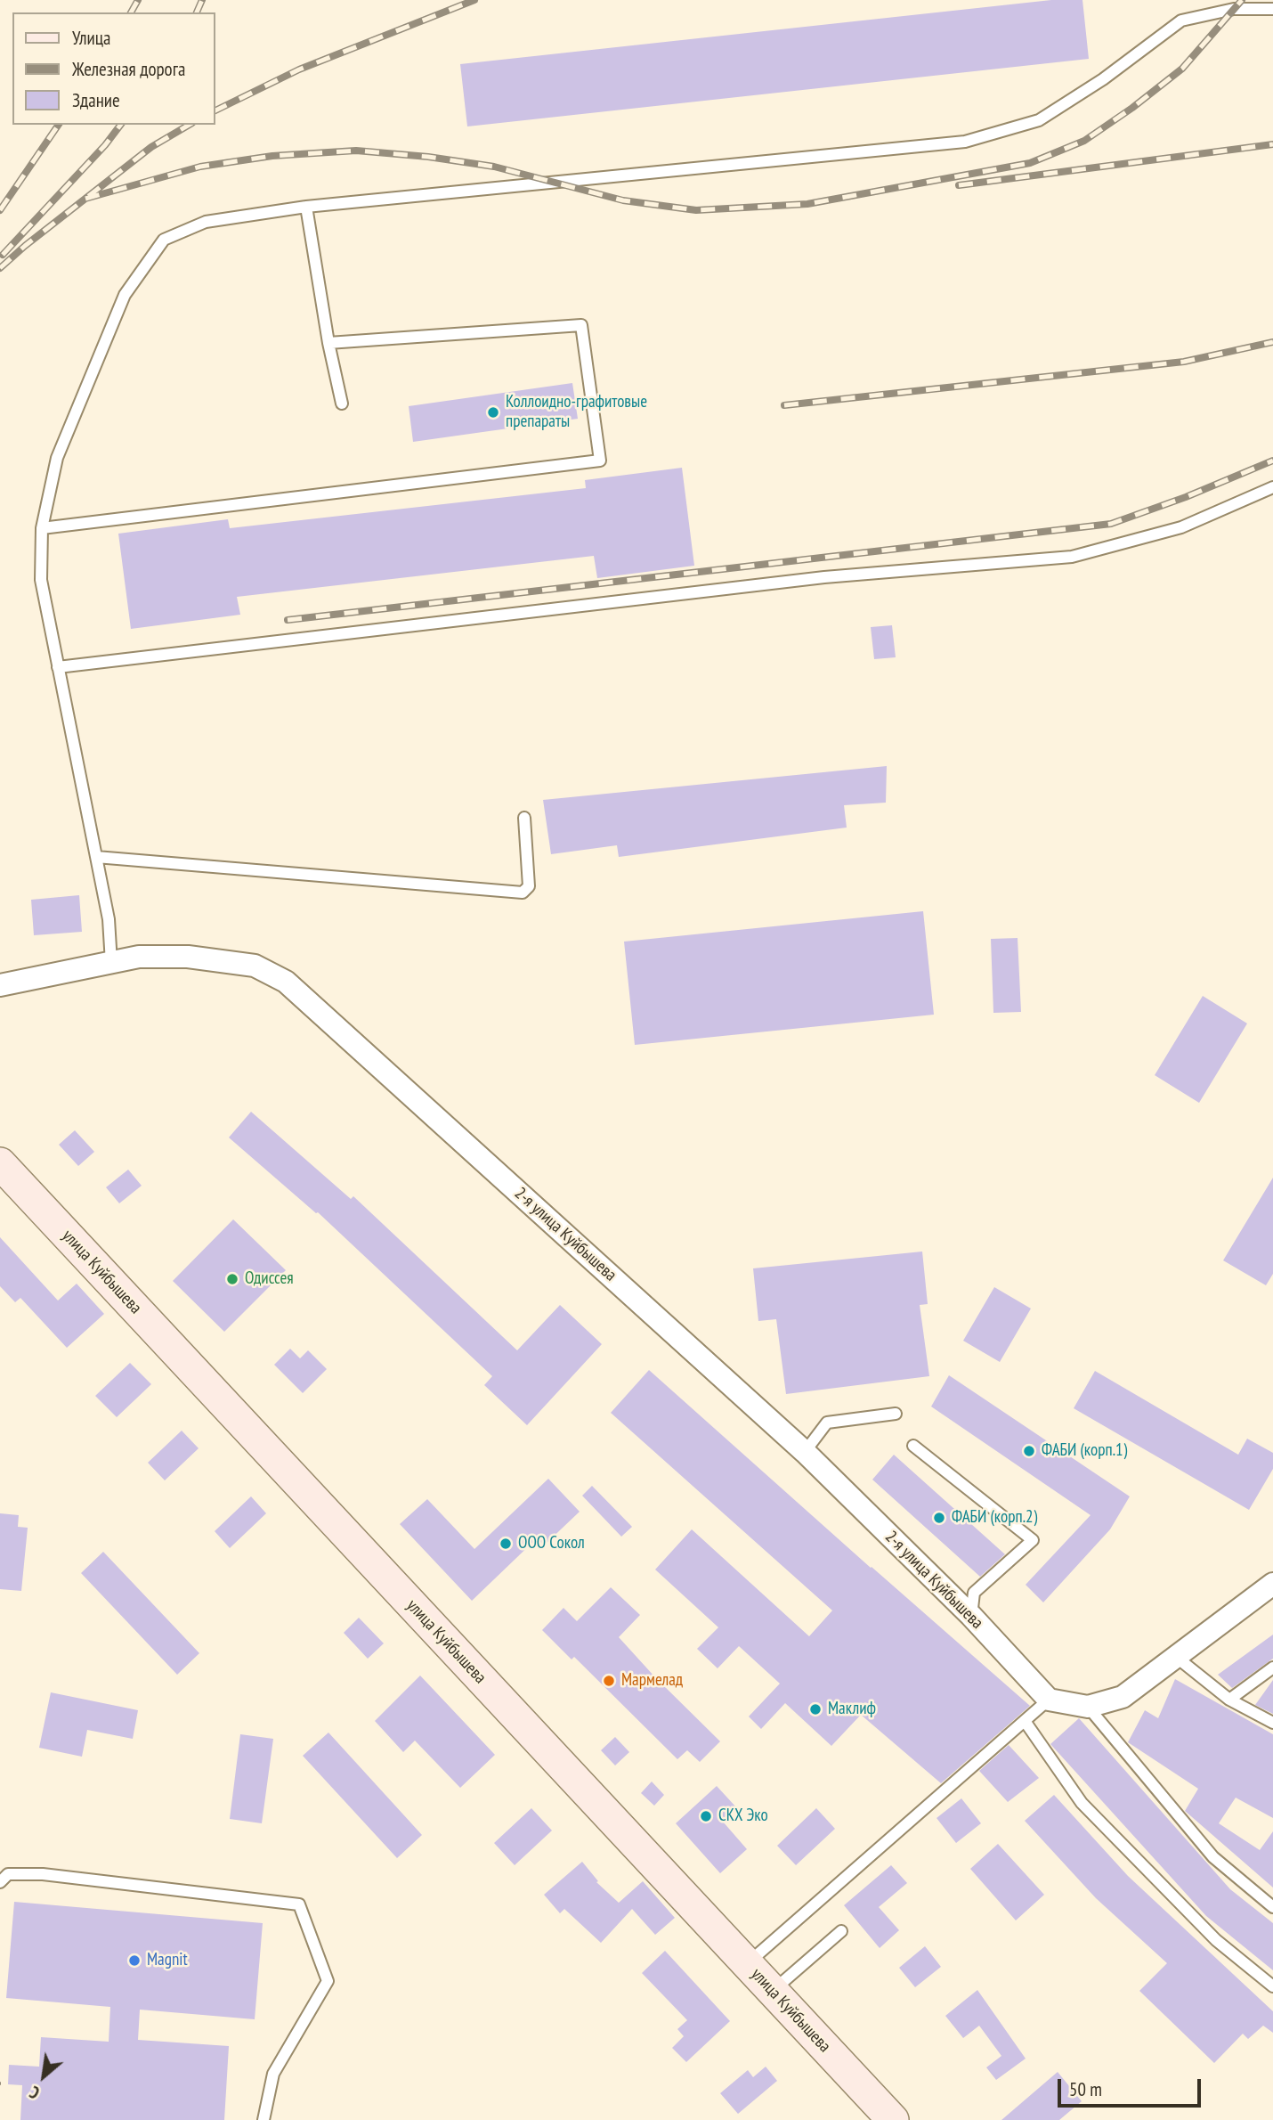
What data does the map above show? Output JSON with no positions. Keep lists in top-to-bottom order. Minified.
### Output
{"streets":{"street":["2-я улица Куйбышева","улица Куйбышева"]},"places":["Коллоидно-графитовые препараты","Одиссея","ФАБИ (корп.1)","ФАБИ (корп.2)","ООО Сокол","Мармелад","Маклиф","СКХ Эко","Magnit"],"legend":["Улица","Железная дорога","Здание"],"scale_bar":"50 m","north":"bottom left"}
